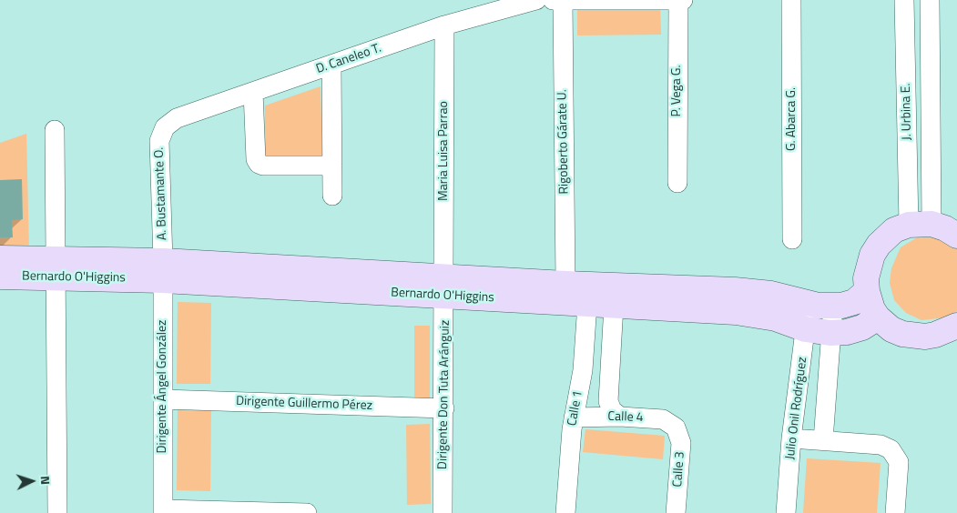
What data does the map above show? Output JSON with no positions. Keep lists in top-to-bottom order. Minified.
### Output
{"streets":{"street":["D. Caneleo T.","P. Vega G.","J. Urbina E.","G. Abarca G.","Rigoberto Gárate U.","Maria Luisa Parrao","A. Bustamante O.","Bernardo O'Higgins","Dirigente Ángel González","Dirigente Don Tuta Aránguiz","Dirigente Guillermo Pérez","Calle 1","Julio Onil Rodríguez","Calle 4","Calle 3"]},"crossings":[["D. Caneleo T.","Maria Luisa Parrao"],["D. Caneleo T.","A. Bustamante O."],["Rigoberto Gárate U.","Bernardo O'Higgins"],["Maria Luisa Parrao","Bernardo O'Higgins"],["Maria Luisa Parrao","Dirigente Don Tuta Aránguiz"],["A. Bustamante O.","Bernardo O'Higgins"],["A. Bustamante O.","Dirigente Ángel González"],["Bernardo O'Higgins","Dirigente Ángel González"],["Bernardo O'Higgins","Dirigente Don Tuta Aránguiz"],["Bernardo O'Higgins","Calle 1"],["Bernardo O'Higgins","Julio Onil Rodríguez"],["Dirigente Ángel González","Dirigente Guillermo Pérez"],["Dirigente Don Tuta Aránguiz","Dirigente Guillermo Pérez"],["Calle 1","Calle 4"],["Calle 4","Calle 3"]],"north":"right"}
